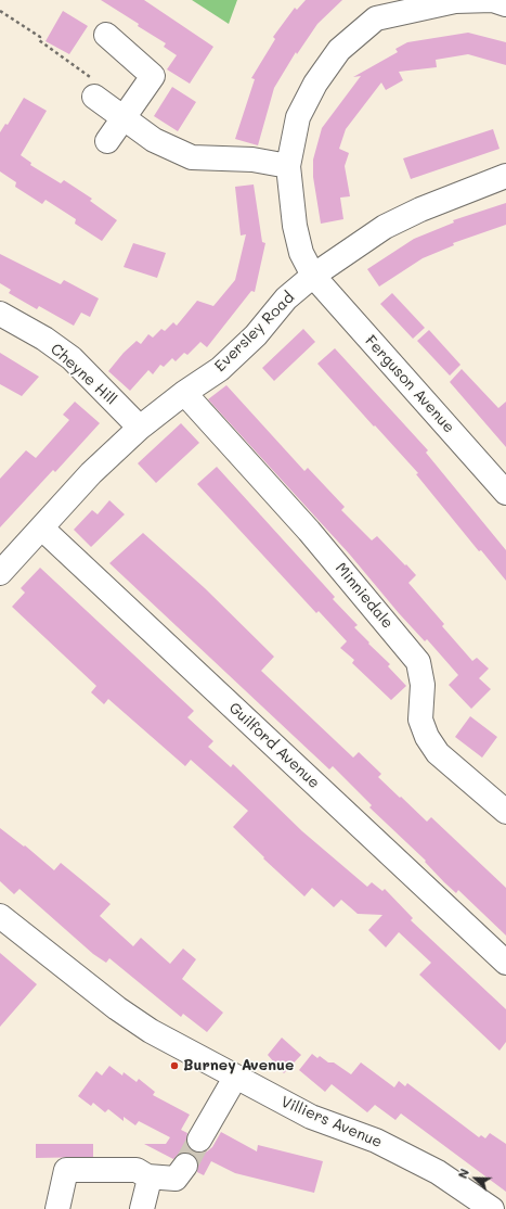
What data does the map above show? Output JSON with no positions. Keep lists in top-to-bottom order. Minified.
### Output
{"streets":{"street":["Eversley Road","Cheyne Hill","Ferguson Avenue","Minniedale","Guilford Avenue","Villiers Avenue"]},"crossings":[["Eversley Road","Cheyne Hill"],["Eversley Road","Ferguson Avenue"],["Eversley Road","Minniedale"],["Eversley Road","Guilford Avenue"]],"places":["Burney Avenue"],"north":"top left"}
